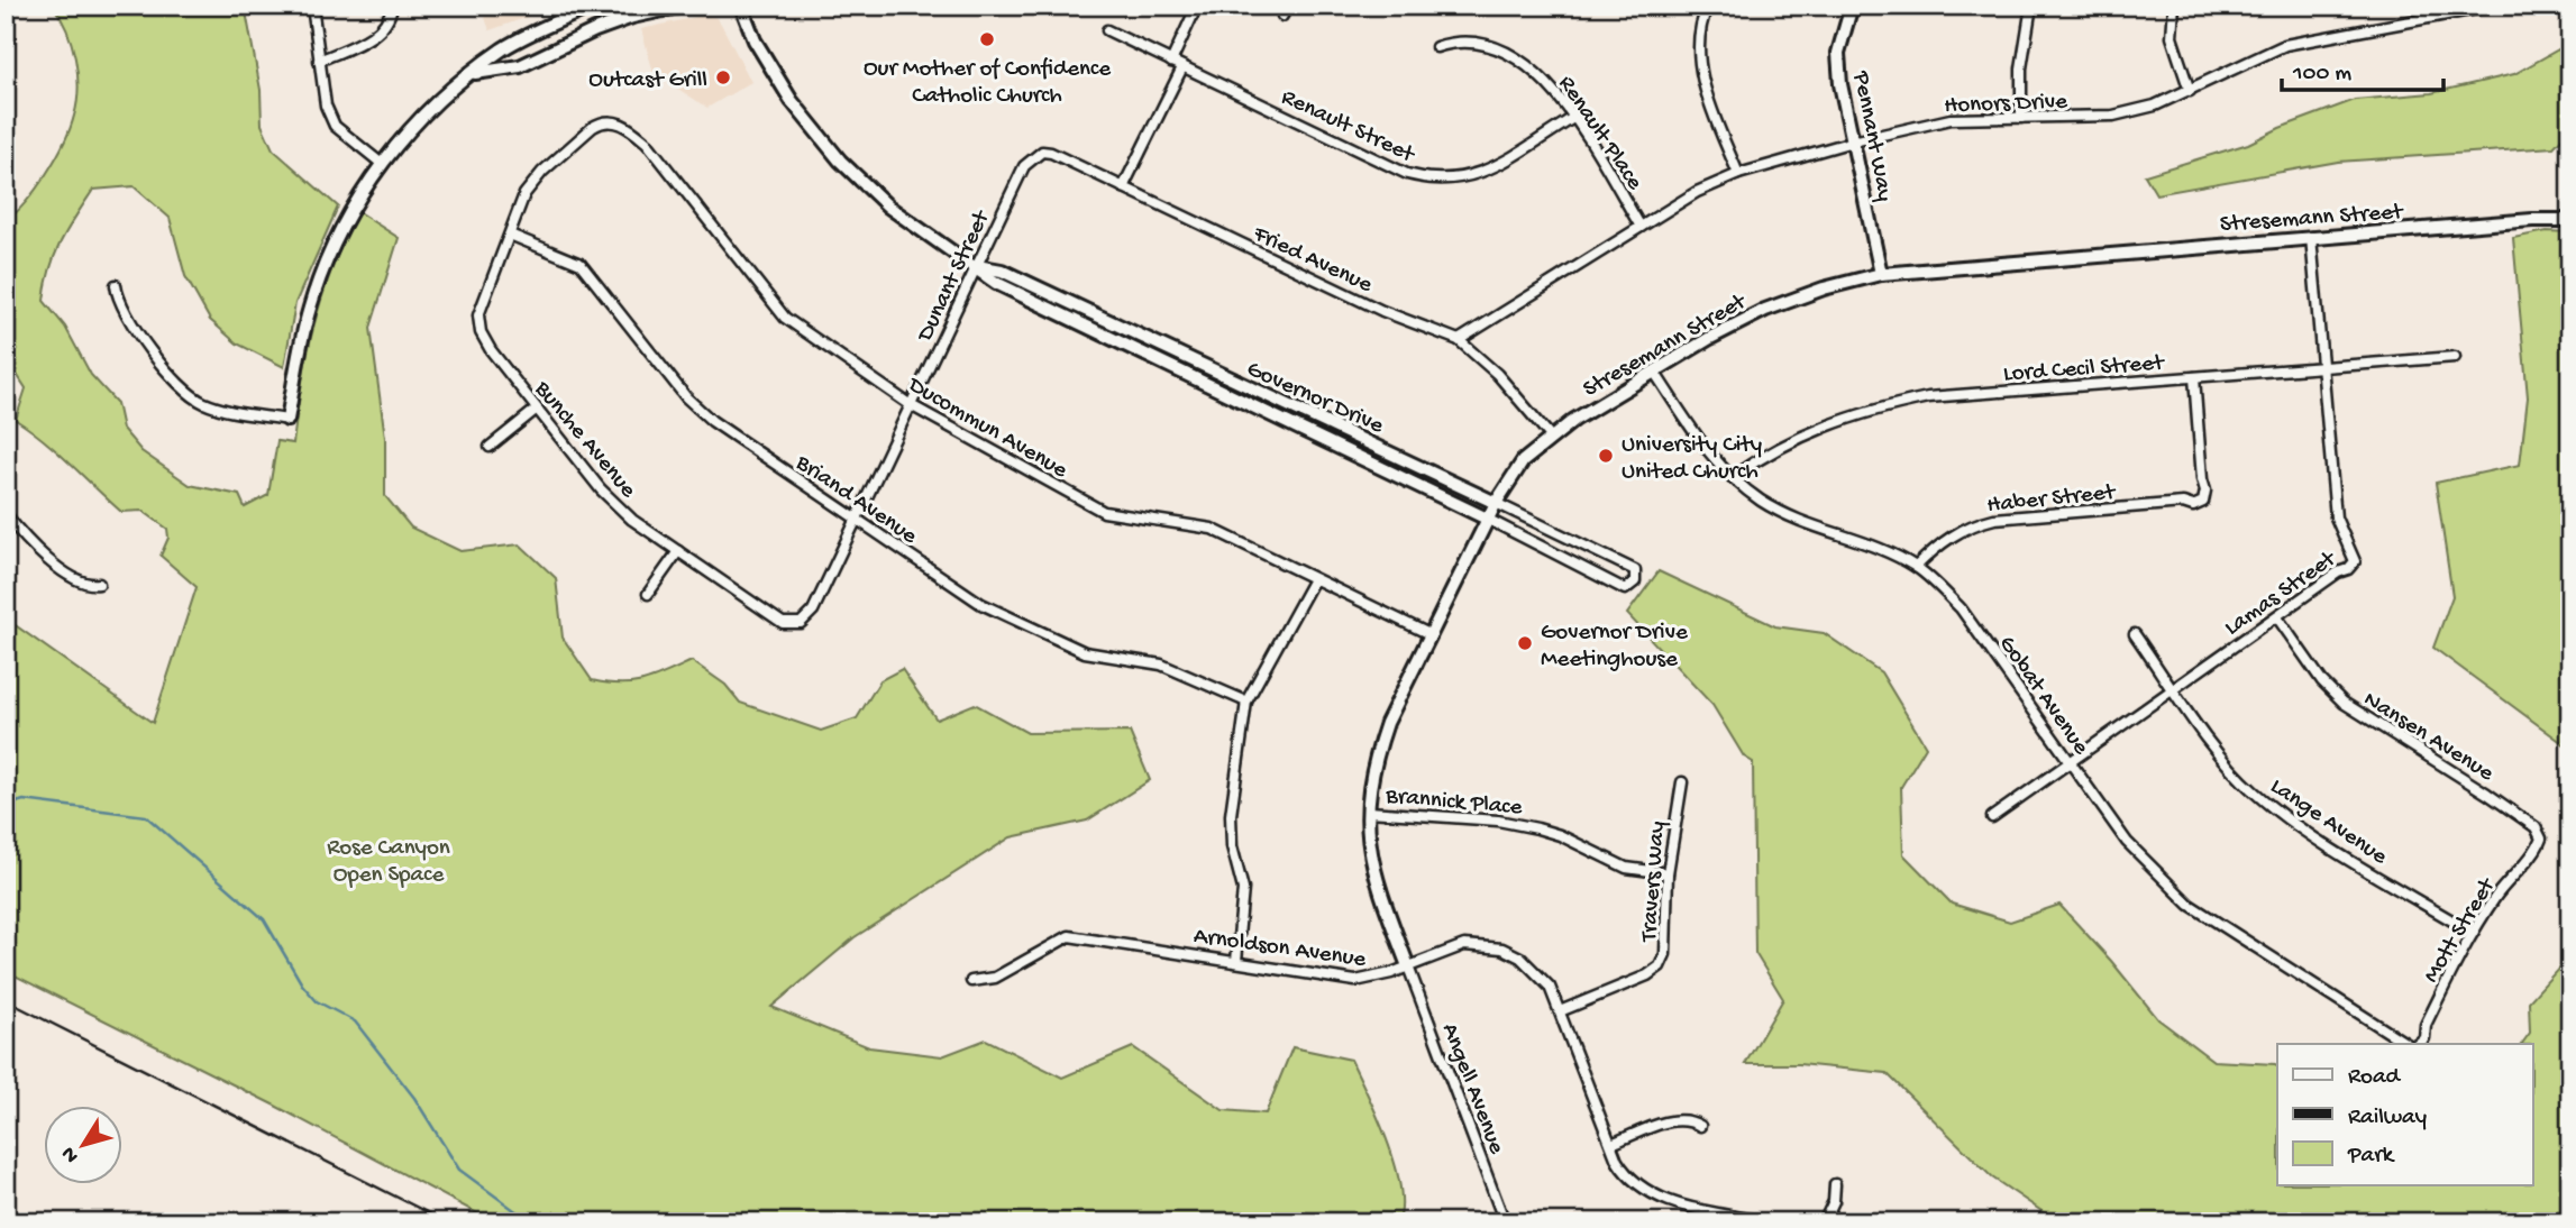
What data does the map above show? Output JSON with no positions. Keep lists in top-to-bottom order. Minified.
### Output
{"streets":{"street":["Honors Drive","Renault Street","Renault Place","Pennant Way","Stresemann Street","Fried Avenue","Dunant Street","Lord Cecil Street","Governor Drive","Ducommun Avenue","Bunche Avenue","Haber Street","Briand Avenue","Lamas Street","Gobat Avenue","Nansen Avenue","Brannick Place","Lange Avenue","Travers Way","Mott Street","Arnoldson Avenue","Angell Avenue"]},"crossings":[["Honors Drive","Renault Place"],["Honors Drive","Pennant Way"],["Honors Drive","Fried Avenue"],["Renault Street","Renault Place"],["Pennant Way","Stresemann Street"],["Stresemann Street","Fried Avenue"],["Stresemann Street","Governor Drive"],["Stresemann Street","Ducommun Avenue"],["Stresemann Street","Lamas Street"],["Stresemann Street","Gobat Avenue"],["Stresemann Street","Brannick Place"],["Stresemann Street","Arnoldson Avenue"],["Stresemann Street","Angell Avenue"],["Fried Avenue","Dunant Street"],["Dunant Street","Governor Drive"],["Dunant Street","Ducommun Avenue"],["Dunant Street","Bunche Avenue"],["Dunant Street","Briand Avenue"],["Lord Cecil Street","Haber Street"],["Lord Cecil Street","Lamas Street"],["Lord Cecil Street","Gobat Avenue"],["Ducommun Avenue","Bunche Avenue"],["Ducommun Avenue","Briand Avenue"],["Bunche Avenue","Briand Avenue"],["Haber Street","Gobat Avenue"],["Lamas Street","Gobat Avenue"],["Lamas Street","Nansen Avenue"],["Lamas Street","Lange Avenue"],["Nansen Avenue","Mott Street"],["Brannick Place","Travers Way"],["Lange Avenue","Mott Street"],["Travers Way","Arnoldson Avenue"],["Arnoldson Avenue","Angell Avenue"]],"parks":["Rose Canyon Open Space"],"places":["Our Mother of Confidence Catholic Church","Outcast Grill","University City United Church","Governor Drive Meetinghouse"],"legend":["Road","Railway","Park"],"scale_bar":"100 m","north":"bottom left"}
